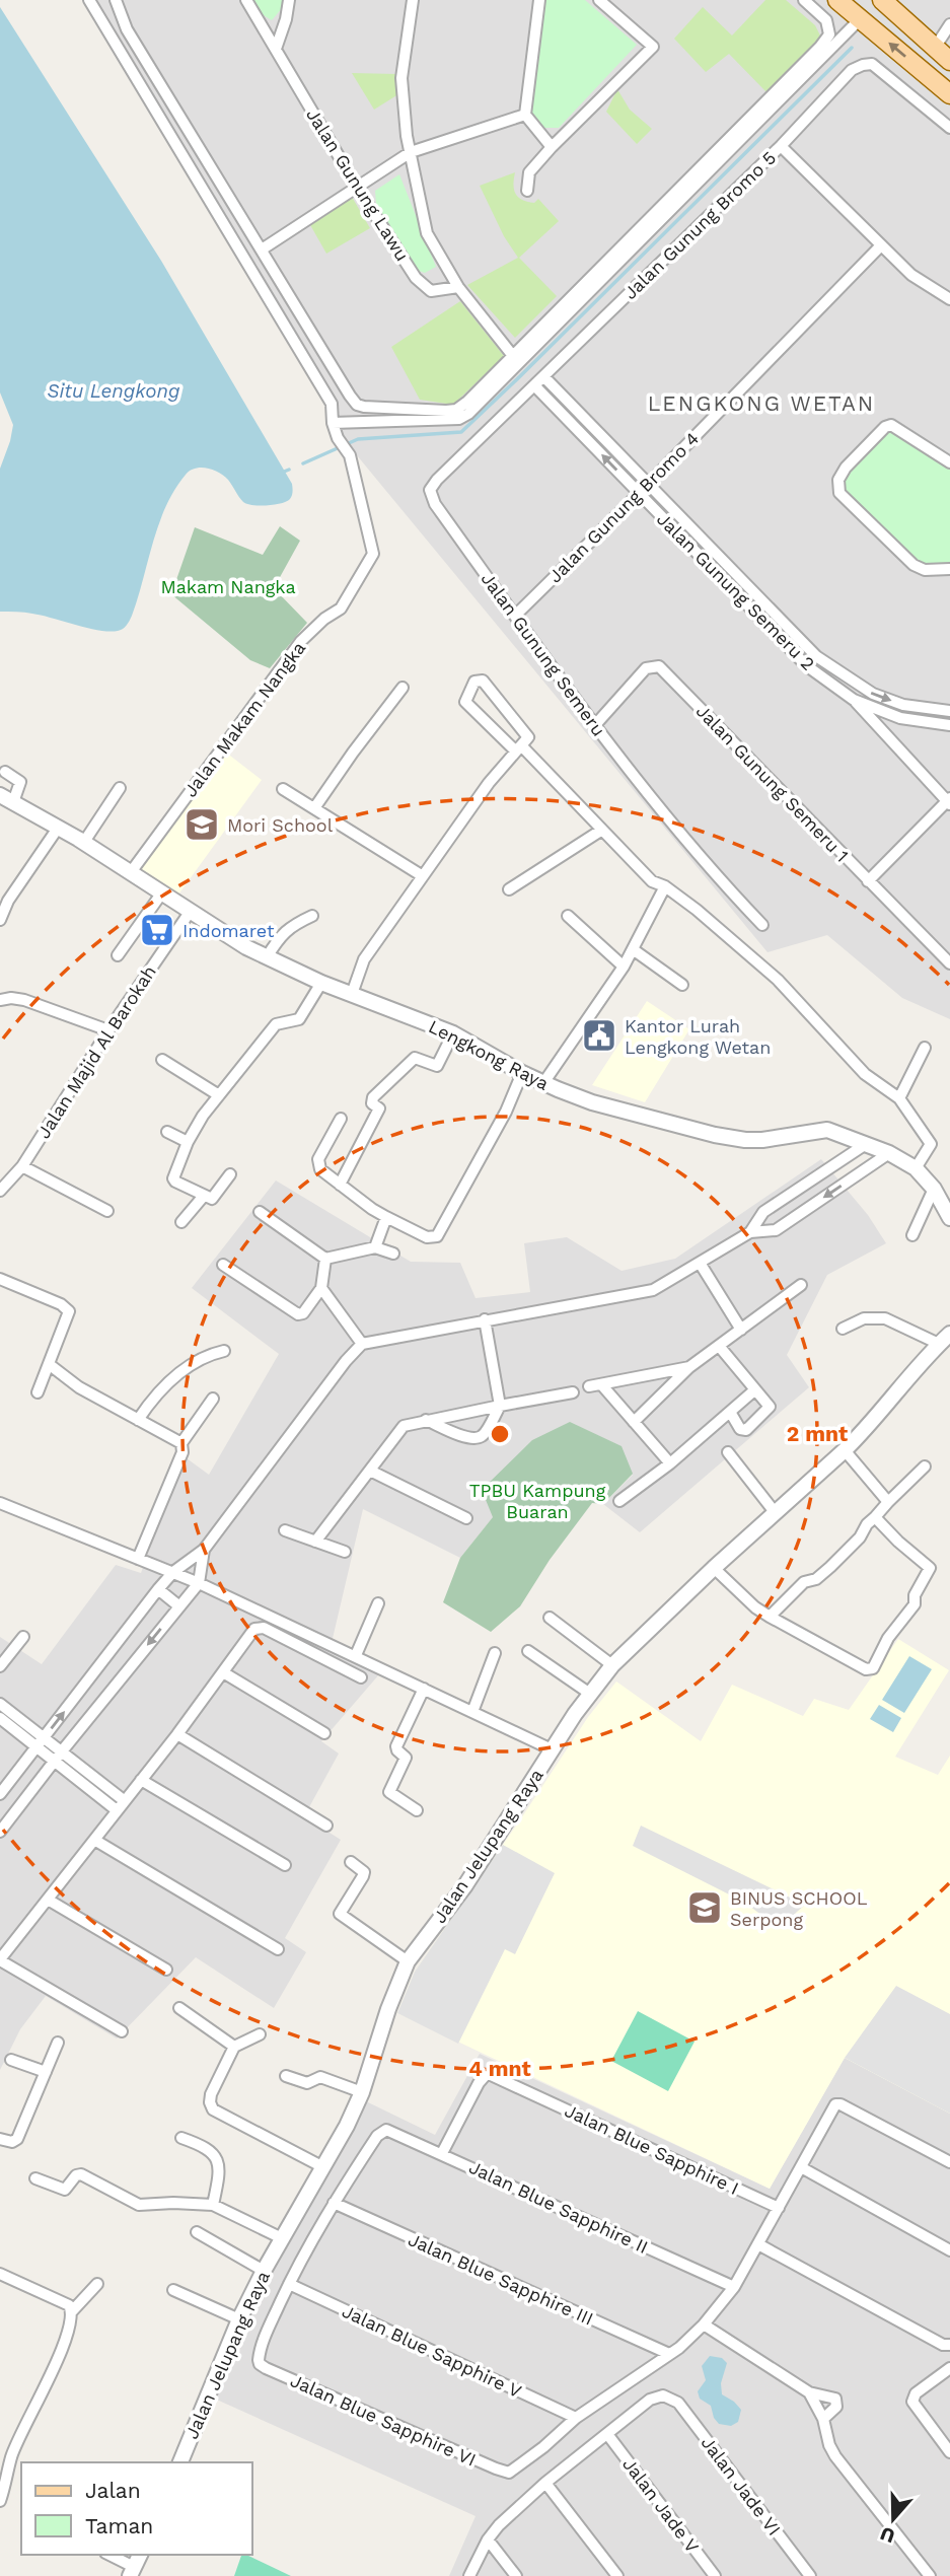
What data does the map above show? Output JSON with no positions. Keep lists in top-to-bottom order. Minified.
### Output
{"streets":{"street":["Jalan Gunung Lawu","Jalan Gunung Bromo 5","Jalan Gunung Bromo 4","Jalan Gunung Semeru 2","Jalan Gunung Semeru","Jalan Makam Nangka","Jalan Gunung Semeru 1","Jalan Majid Al Barokah","Lengkong Raya","Jalan Jelupang Raya","Jalan Blue Sapphire I","Jalan Blue Sapphire II","Jalan Blue Sapphire III","Jalan Blue Sapphire V","Jalan Blue Sapphire VI","Jalan Jade VI","Jalan Jade V"]},"crossings":[["Jalan Gunung Bromo 5","Jalan Gunung Semeru 2"],["Jalan Gunung Bromo 5","Jalan Gunung Semeru"],["Jalan Gunung Bromo 4","Jalan Gunung Semeru 2"],["Jalan Gunung Bromo 4","Jalan Gunung Semeru"],["Jalan Gunung Semeru 2","Jalan Gunung Semeru"],["Jalan Gunung Semeru 2","Jalan Gunung Semeru 1"],["Jalan Gunung Semeru","Jalan Gunung Semeru 1"],["Jalan Makam Nangka","Lengkong Raya"],["Jalan Majid Al Barokah","Lengkong Raya"],["Jalan Blue Sapphire I","Jalan Blue Sapphire II"],["Jalan Blue Sapphire II","Jalan Blue Sapphire III"],["Jalan Blue Sapphire V","Jalan Blue Sapphire VI"],["Jalan Jade VI","Jalan Jade V"]],"districts":["LENGKONG WETAN"],"water":["Situ Lengkong"],"parks":["Makam Nangka","TPBU Kampung Buaran"],"places":{"school or university":["Mori School","BINUS SCHOOL Serpong"],"supermarket":["Indomaret"],"public building":["Kantor Lurah Lengkong Wetan"]},"legend":["Jalan","Taman"],"north":"bottom","rings":["2 mnt","4 mnt"]}
